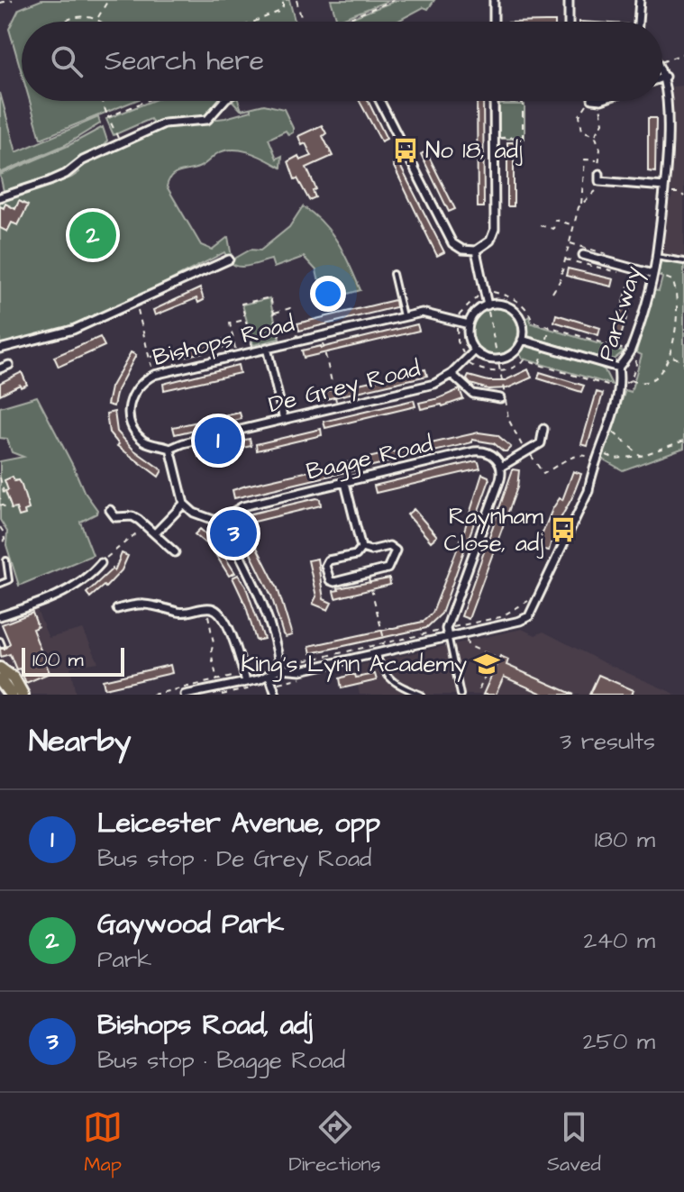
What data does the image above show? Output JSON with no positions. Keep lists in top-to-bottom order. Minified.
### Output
{"streets":{"street":["Parkway","Bishops Road","De Grey Road","Bagge Road"]},"crossings":[["Bishops Road","De Grey Road"]],"places":{"bus stop":["No 18, adj","Raynham Close, adj"],"school or university":["King's Lynn Academy"]},"scale_bar":"100 m","page":{"search":"Search here","pins":["2","1","3"],"scale":"100 m","heading":["Nearby","3 results"],"list":[{"mark":"1","name":"Leicester Avenue, opp","note":"Bus stop · De Grey Road","value":"180 m"},{"mark":"2","name":"Gaywood Park","note":"Park","value":"240 m"},{"mark":"3","name":"Bishops Road, adj","note":"Bus stop · Bagge Road","value":"250 m"}],"nav":["Map","Directions","Saved"]}}
